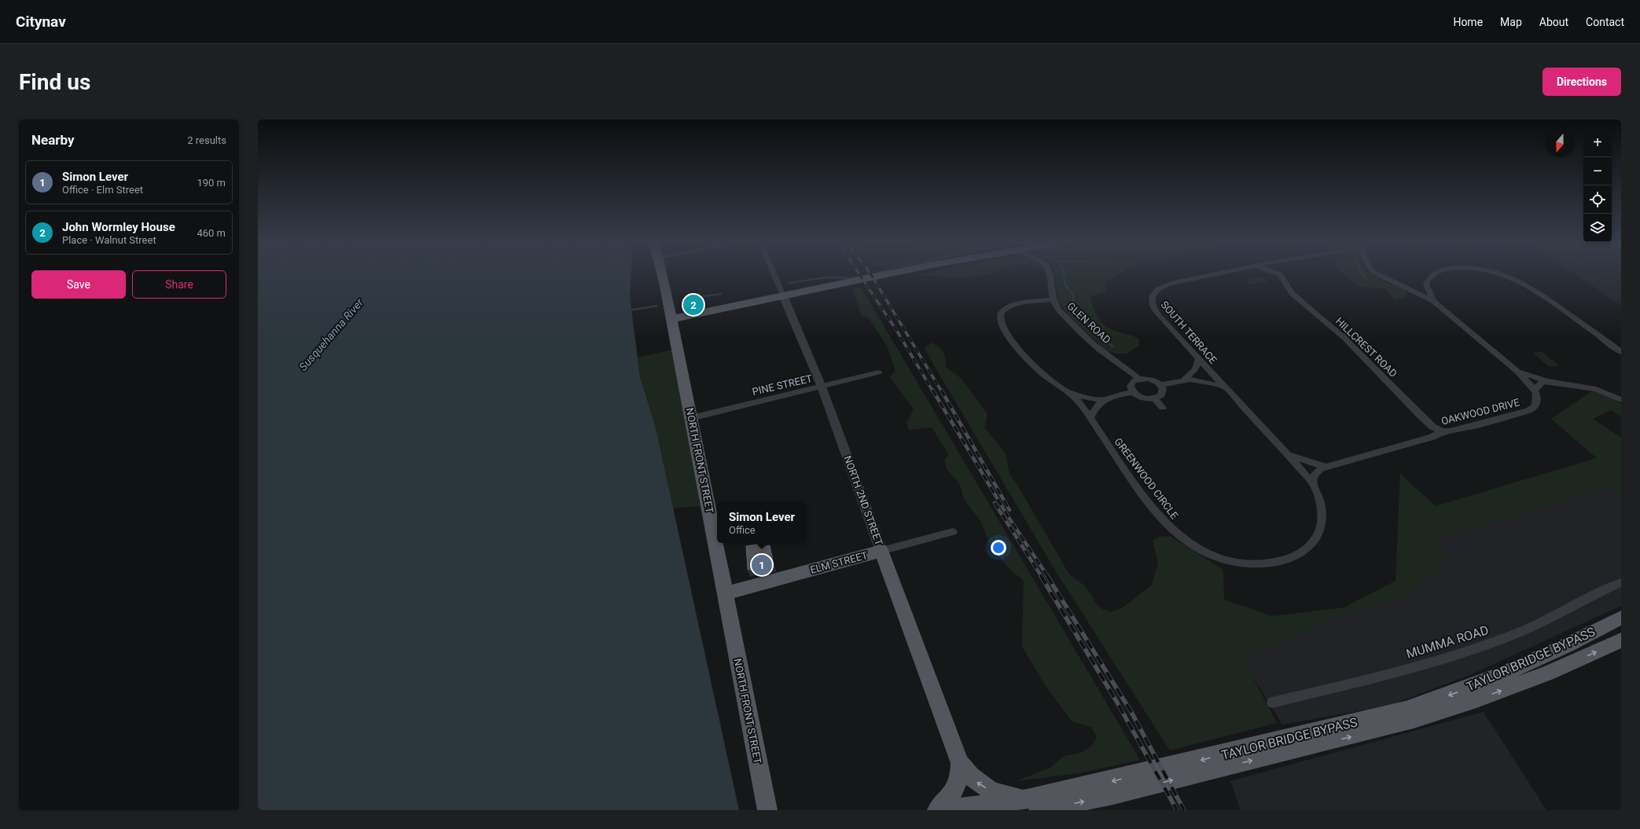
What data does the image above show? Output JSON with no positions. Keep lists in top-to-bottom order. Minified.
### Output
{"streets":{"main road":["NORTH FRONT STREET","NORTH 2ND STREET","ELM STREET","TAYLOR BRIDGE BYPASS"],"street":["GLEN ROAD","SOUTH TERRACE","HILLCREST ROAD","PINE STREET","OAKWOOD DRIVE","GREENWOOD CIRCLE","MUMMA ROAD"]},"crossings":[["GLEN ROAD","GREENWOOD CIRCLE"],["SOUTH TERRACE","OAKWOOD DRIVE"],["SOUTH TERRACE","GREENWOOD CIRCLE"],["HILLCREST ROAD","OAKWOOD DRIVE"],["PINE STREET","NORTH FRONT STREET"],["PINE STREET","NORTH 2ND STREET"],["NORTH FRONT STREET","ELM STREET"],["NORTH 2ND STREET","ELM STREET"]],"water":["Susquehanna River"],"north":"bottom","page":{"header":"Citynav","nav":["Home","Map","About","Contact"],"buttons":["Directions",["Save","Share"]],"title":"Find us","heading":["Nearby","2 results"],"map_buttons":["+","−"],"list":[{"mark":"1","name":"Simon Lever","note":"Office · Elm Street","value":"190 m"},{"mark":"2","name":"John Wormley House","note":"Place · Walnut Street","value":"460 m"}],"pins":["2","1"],"popup":["Simon Lever","Office"]}}
